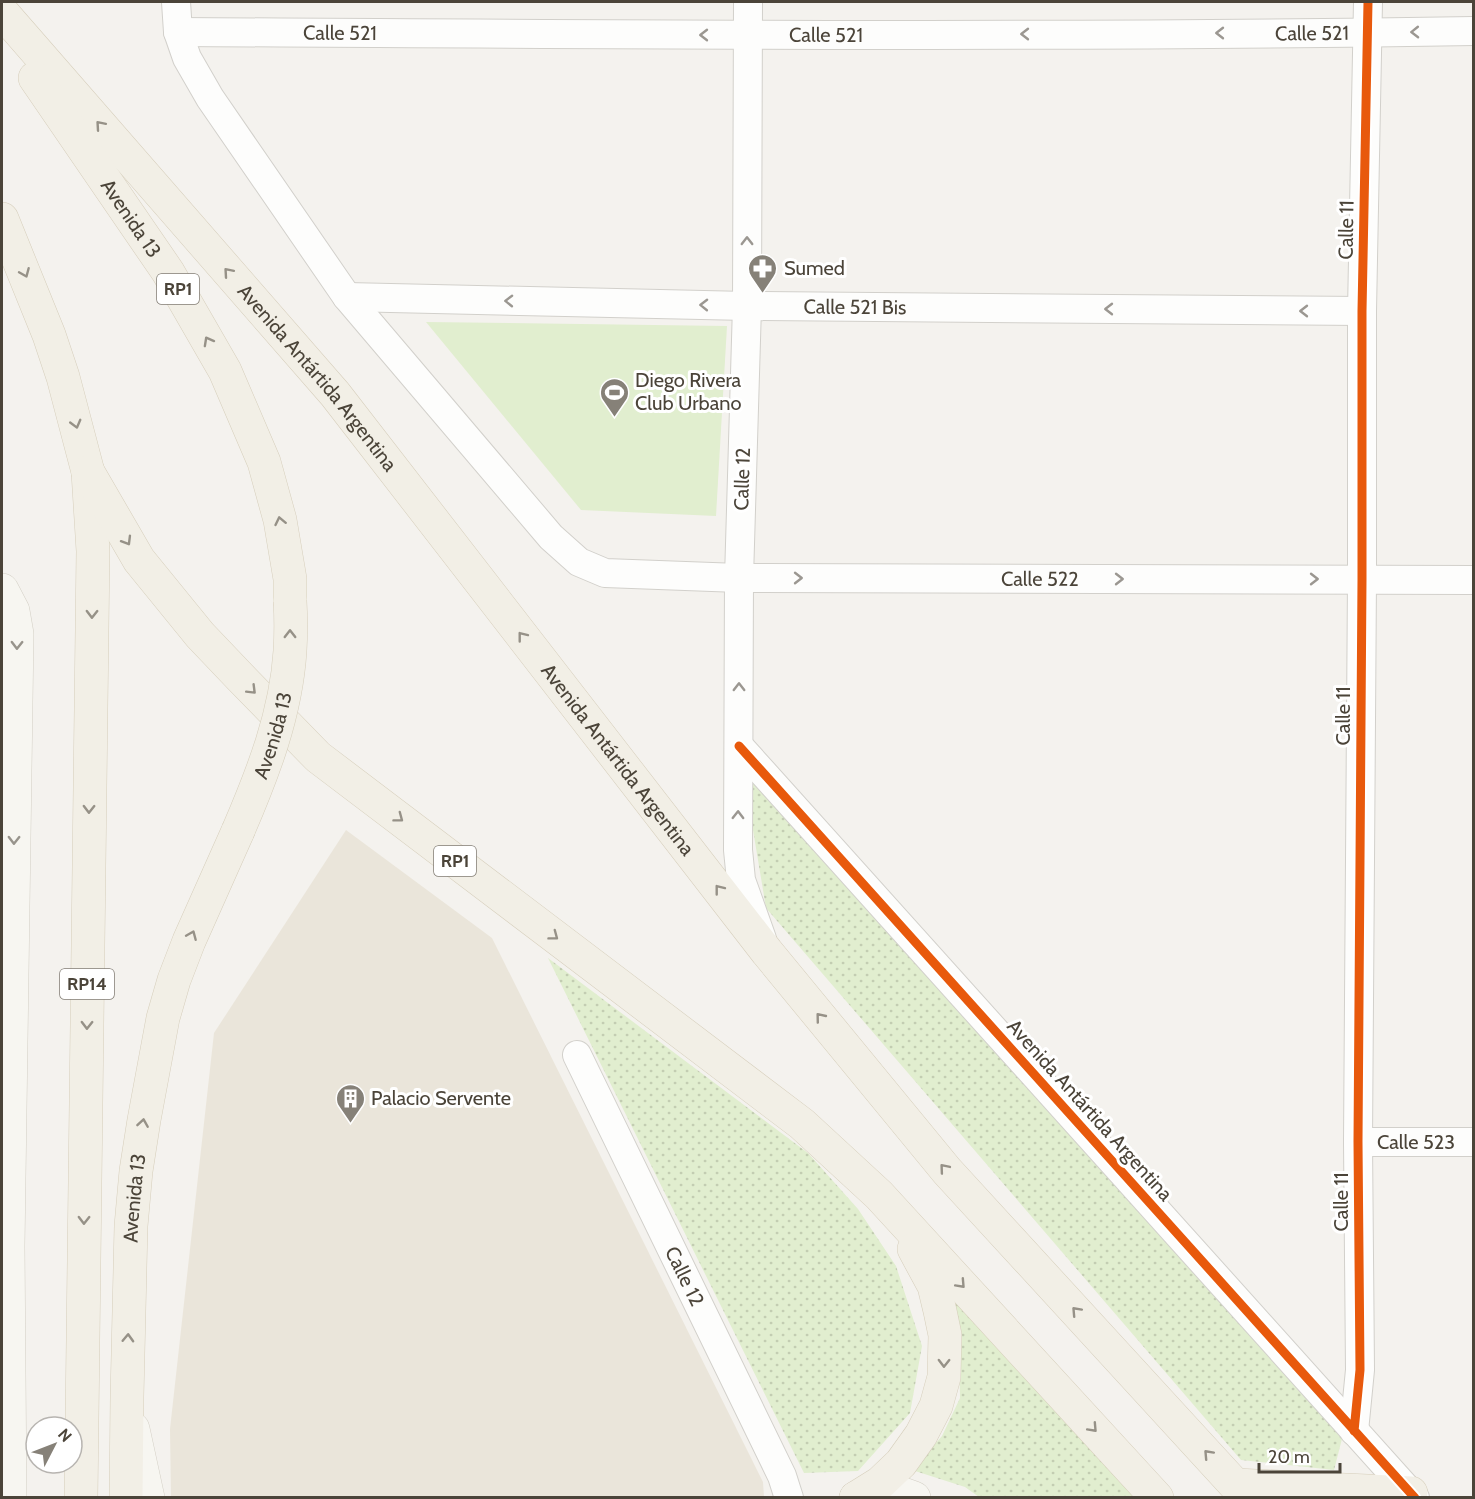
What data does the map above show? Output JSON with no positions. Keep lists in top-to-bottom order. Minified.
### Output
{"streets":{"main road":["Avenida 13","RP1","Avenida Antártida Argentina","RP14"],"street":["Calle 521","Calle 11","Calle 521 Bis","Calle 12","Calle 522","Calle 523"]},"crossings":[["Calle 521","Calle 11"],["Calle 521","Calle 12"],["Avenida 13","RP1"],["Calle 11","Calle 521 Bis"],["Calle 11","Avenida Antártida Argentina"],["Calle 11","Calle 522"],["Calle 11","Calle 523"],["RP1","RP14"],["Calle 521 Bis","Calle 12"],["Calle 521 Bis","Calle 522"],["Avenida Antártida Argentina","Calle 12"],["Calle 12","Calle 522"]],"one_way":["Calle 521","Calle 521 Bis","Calle 12","Calle 522"],"places":{"pharmacy":["Sumed"],"sports":["Diego Rivera Club Urbano"],"building":["Palacio Servente"]},"scale_bar":"20 m","north":"top right"}
